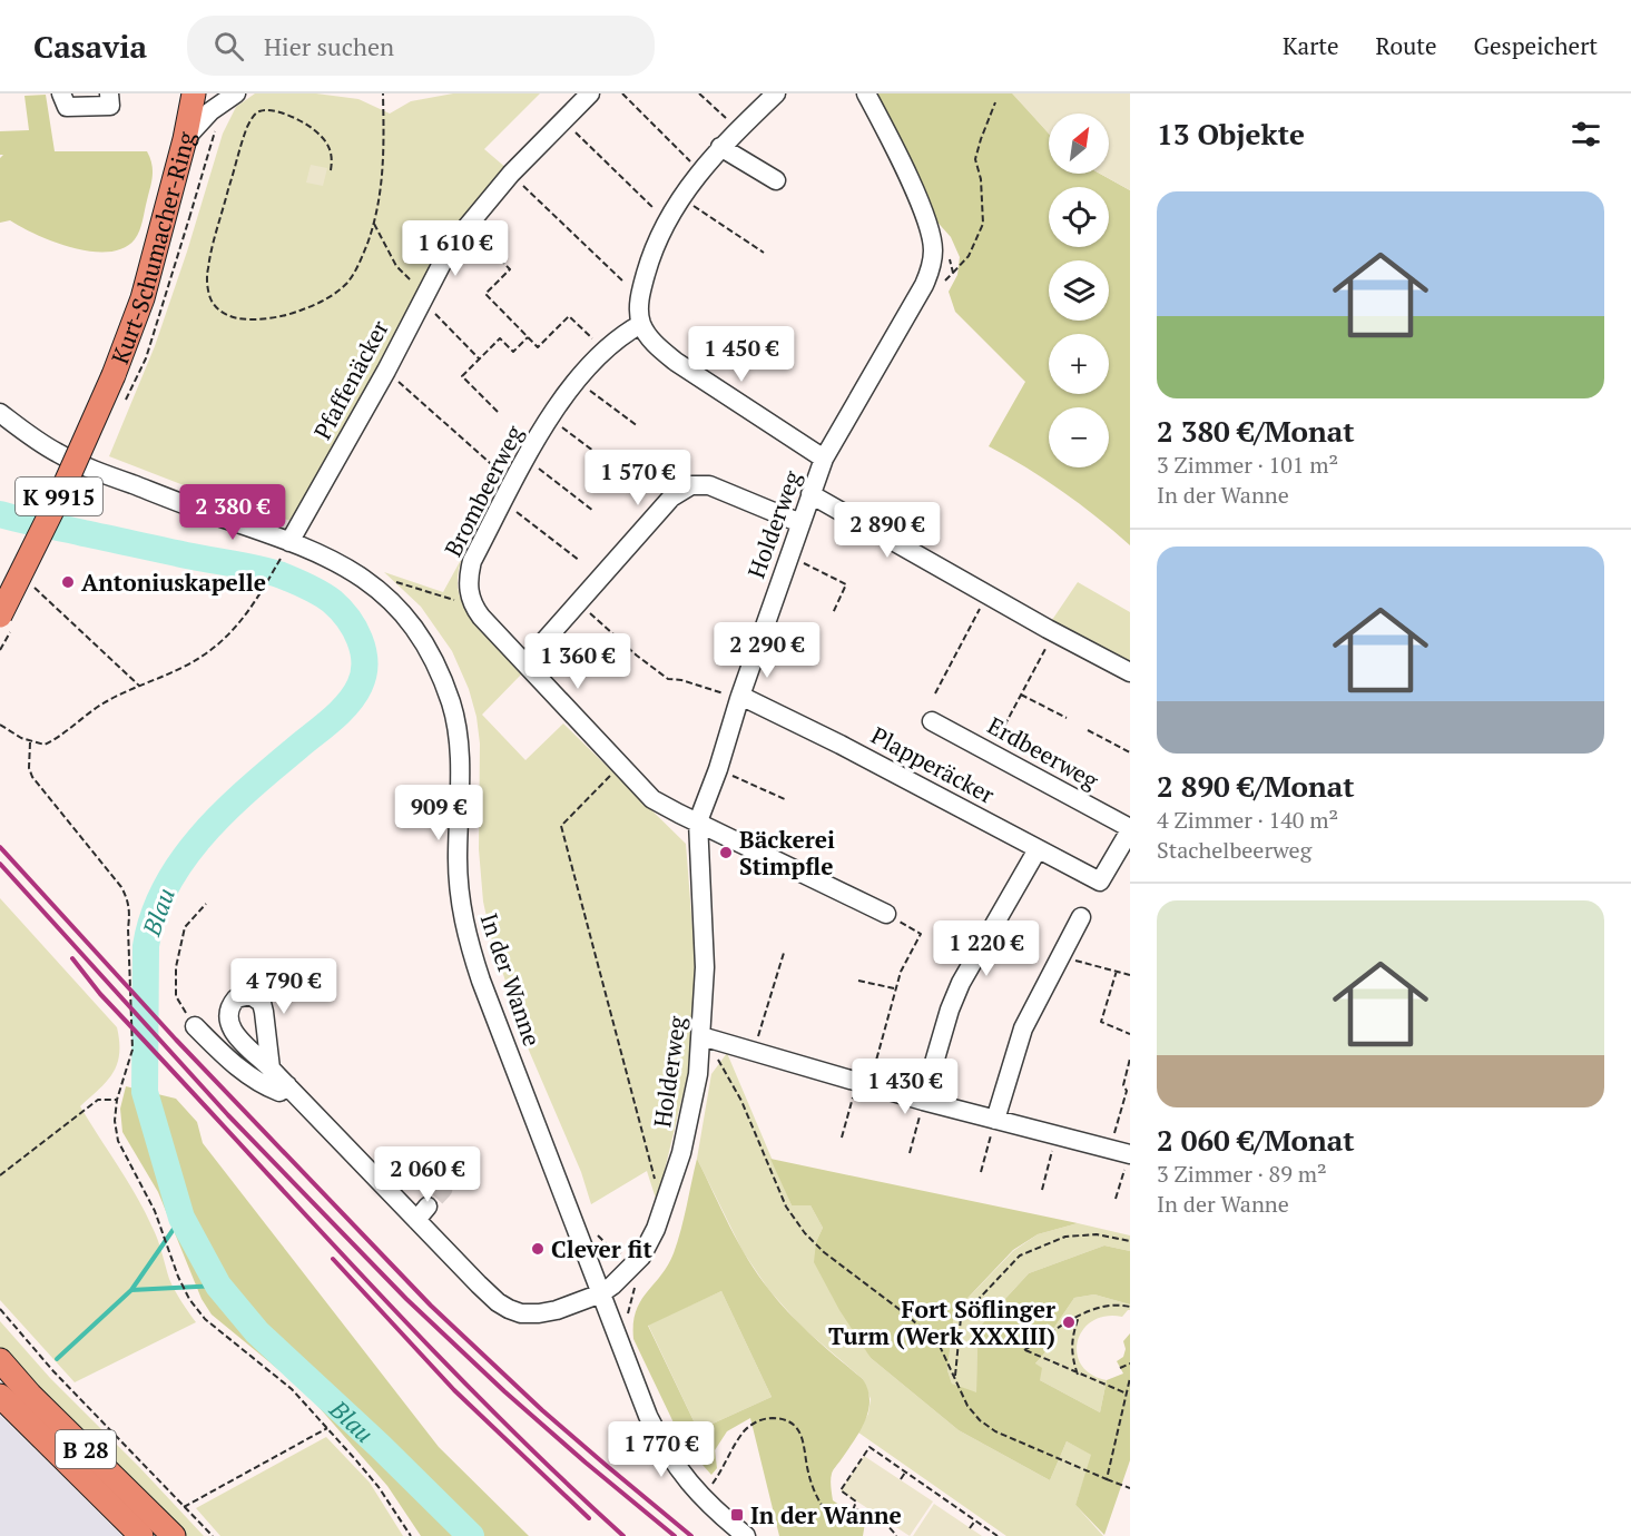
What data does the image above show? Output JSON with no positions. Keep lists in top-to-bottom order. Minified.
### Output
{"streets":{"main road":["Kurt-Schumacher-Ring","K 9915","B 28"],"street":["Pfaffenäcker","Brombeerweg","Holderweg","Erdbeerweg","Plapperäcker","In der Wanne"]},"crossings":[["Pfaffenäcker","In der Wanne"],["Brombeerweg","Holderweg"],["Holderweg","Plapperäcker"],["Holderweg","In der Wanne"],["Erdbeerweg","Plapperäcker"]],"water":["Blau"],"places":{"other":["Antoniuskapelle","Bäckerei Stimpfle","Clever fit","Fort Söflinger Turm (Werk XXXIII)"],"transit":["In der Wanne"]},"north":"top right","page":{"header":"Casavia","search":"Hier suchen","nav":["Karte","Route","Gespeichert"],"heading":"13 Objekte","map_buttons":["+","−"],"list":[{"name":"2 380 €/Monat","note":"3 Zimmer · 101 m² · In der Wanne"},{"name":"2 890 €/Monat","note":"4 Zimmer · 140 m² · Stachelbeerweg"},{"name":"2 060 €/Monat","note":"3 Zimmer · 89 m² · In der Wanne"}],"price":["1 610 €","1 450 €","1 570 €","2 380 €","2 890 €","2 290 €","1 360 €","909 €","1 220 €","4 790 €","1 430 €","2 060 €","1 770 €"]}}
